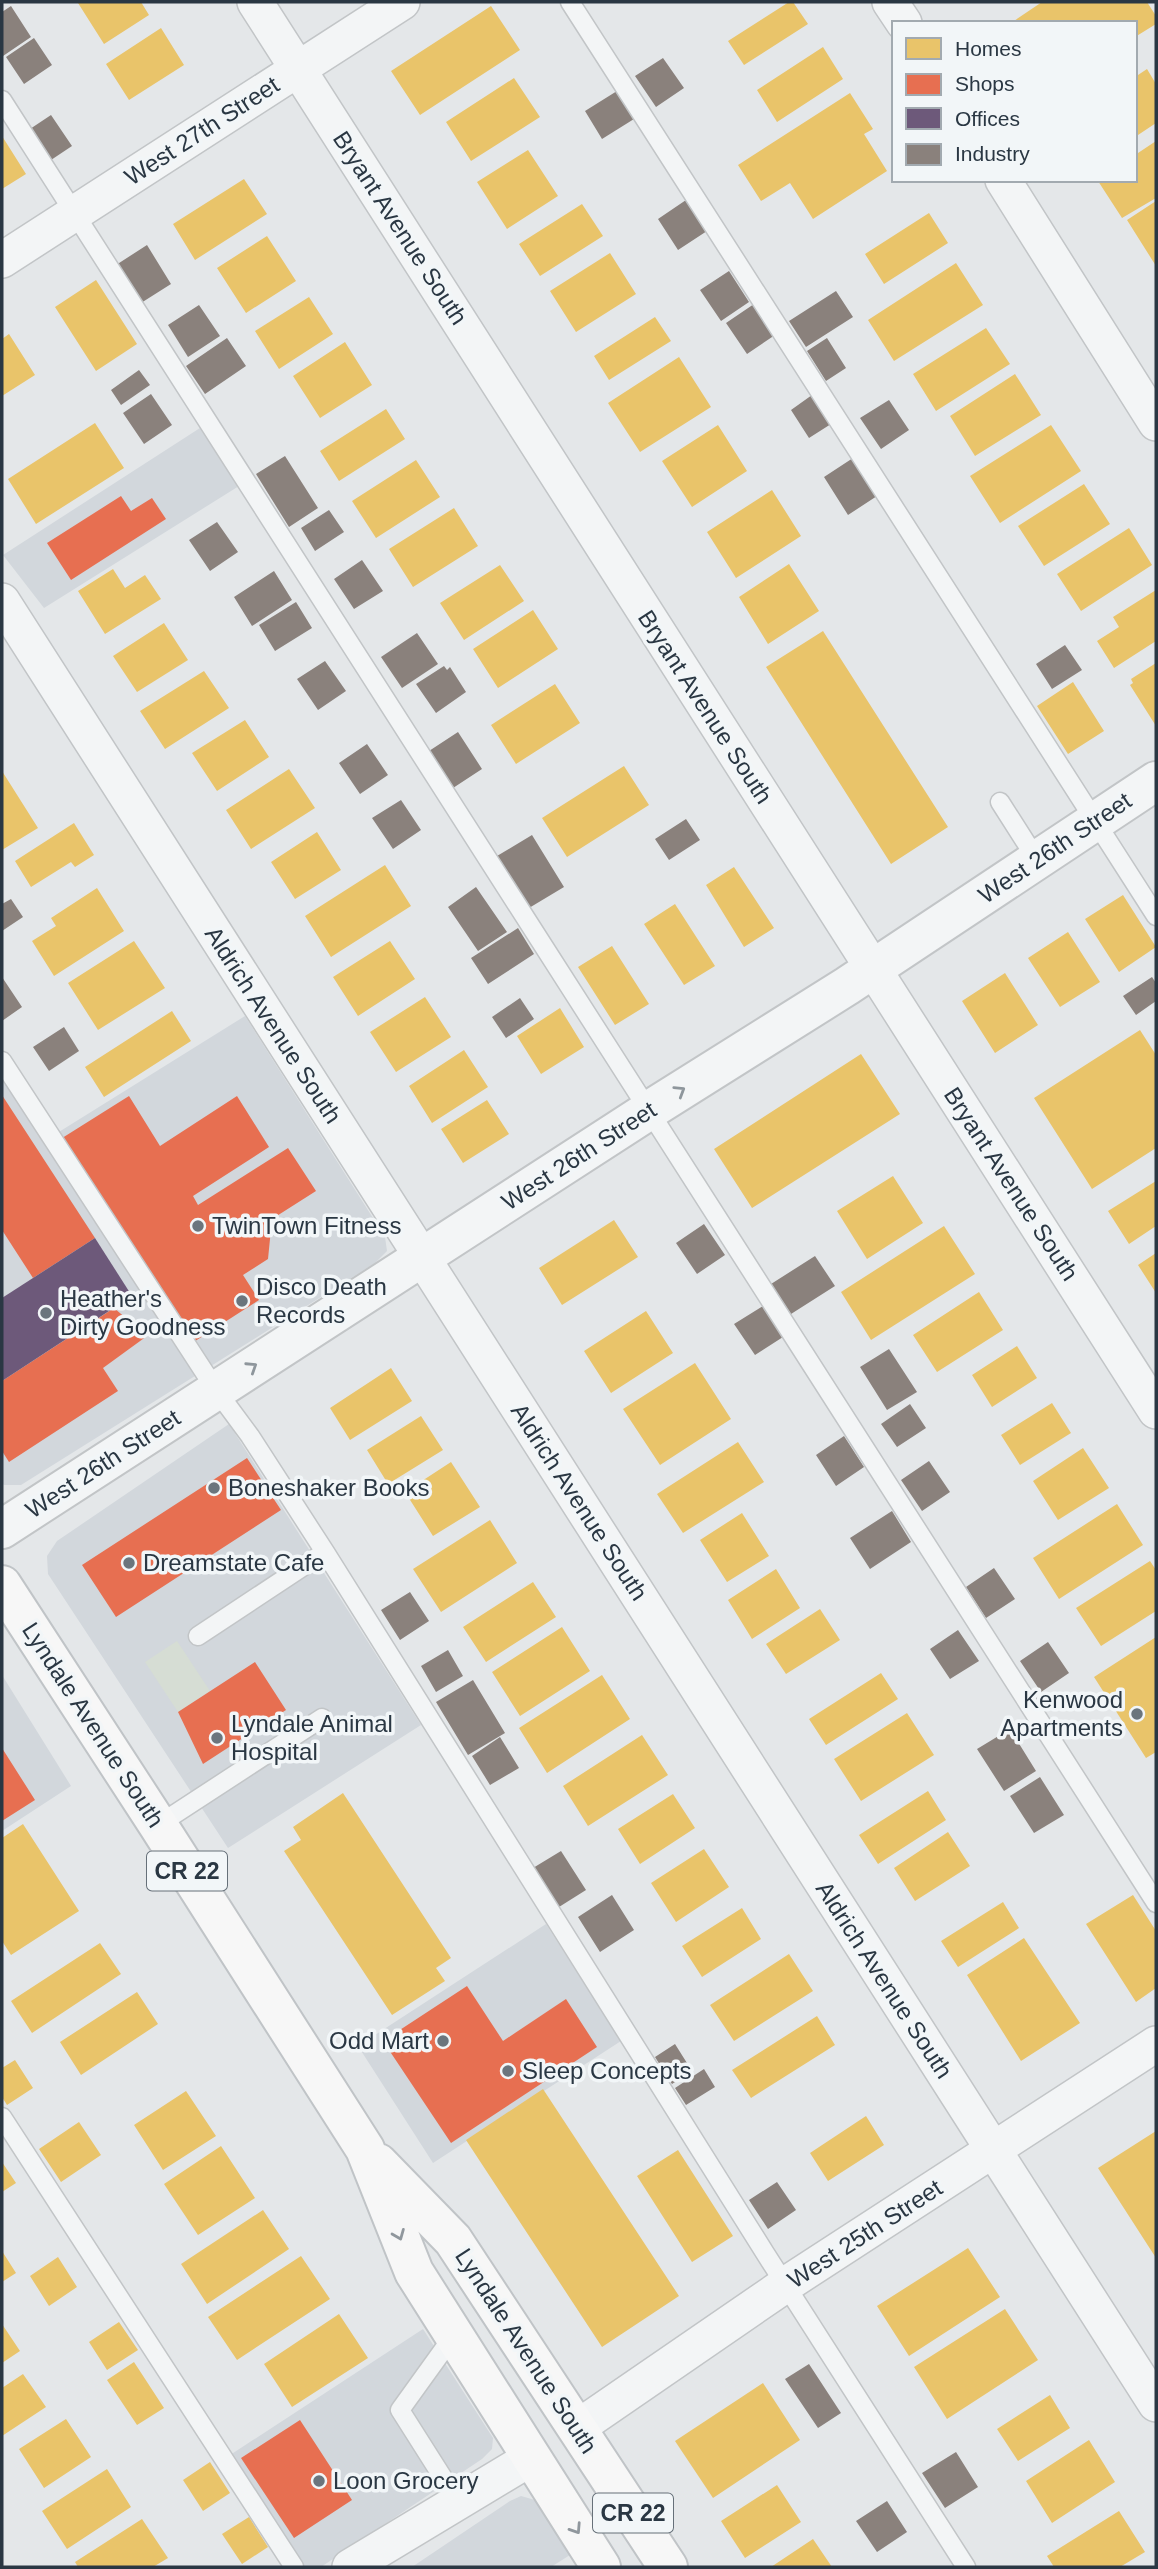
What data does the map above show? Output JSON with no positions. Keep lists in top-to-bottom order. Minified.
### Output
{"streets":{"main road":["Lyndale Avenue South","CR 22"],"street":["West 27th Street","Bryant Avenue South","West 26th Street","Aldrich Avenue South","West 25th Street"]},"crossings":[["West 27th Street","Bryant Avenue South"],["Bryant Avenue South","West 26th Street"],["West 26th Street","Aldrich Avenue South"],["Aldrich Avenue South","West 25th Street"],["Lyndale Avenue South","West 25th Street"]],"one_way":["West 26th Street"],"places":["TwinTown Fitness","Disco Death Records","Heather's Dirty Goodness","Boneshaker Books","Dreamstate Cafe","Kenwood Apartments","Lyndale Animal Hospital","Odd Mart","Sleep Concepts","Loon Grocery"],"legend":["Homes","Shops","Offices","Industry"]}
